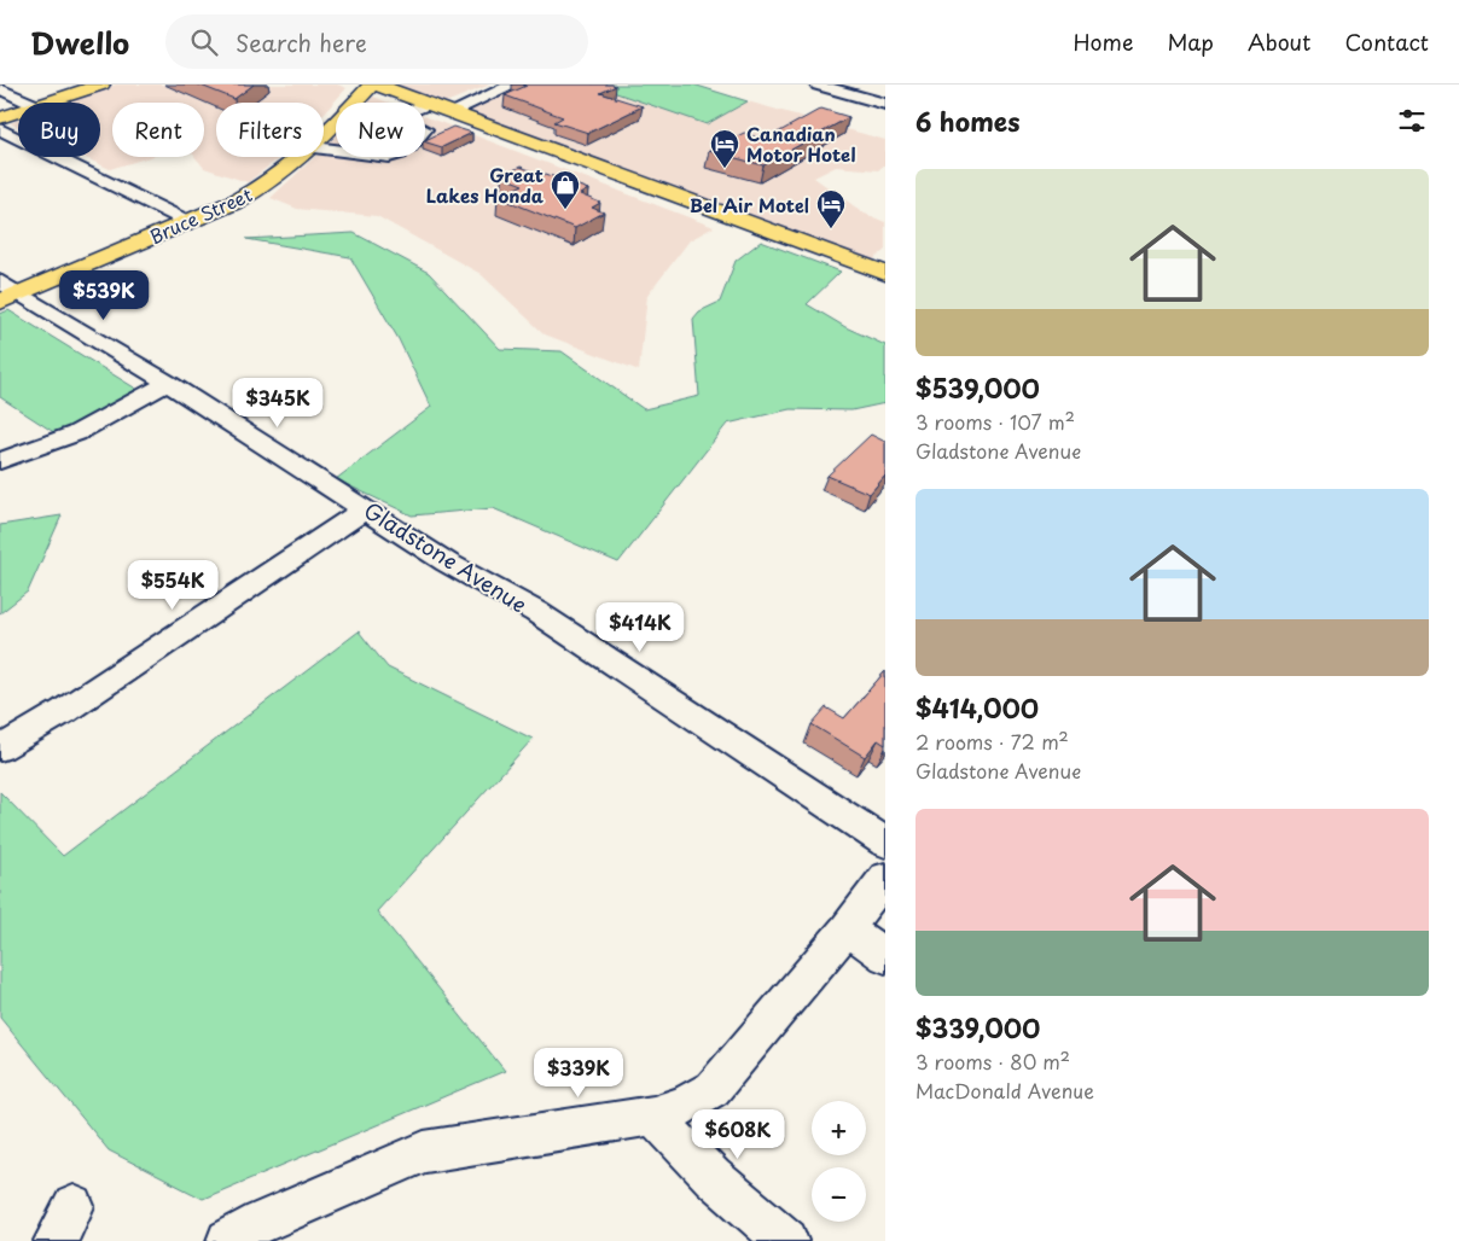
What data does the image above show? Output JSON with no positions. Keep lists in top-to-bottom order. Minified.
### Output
{"streets":{"main road":["Bruce Street"],"street":["Gladstone Avenue"]},"crossings":[["Bruce Street","Gladstone Avenue"]],"places":{"hotel":["Canadian Motor Hotel","Bel Air Motel"],"shop":["Great Lakes Honda"]},"page":{"header":"Dwello","search":"Search here","nav":["Home","Map","About","Contact"],"heading":"6 homes","chip":["Buy","Rent","Filters","New"],"list":[{"name":"$539,000","note":"3 rooms · 107 m² · Gladstone Avenue"},{"name":"$414,000","note":"2 rooms · 72 m² · Gladstone Avenue"},{"name":"$339,000","note":"3 rooms · 80 m² · MacDonald Avenue"}],"price":["$539K","$345K","$554K","$414K","$339K","$608K"],"map_buttons":["+","−"]}}
